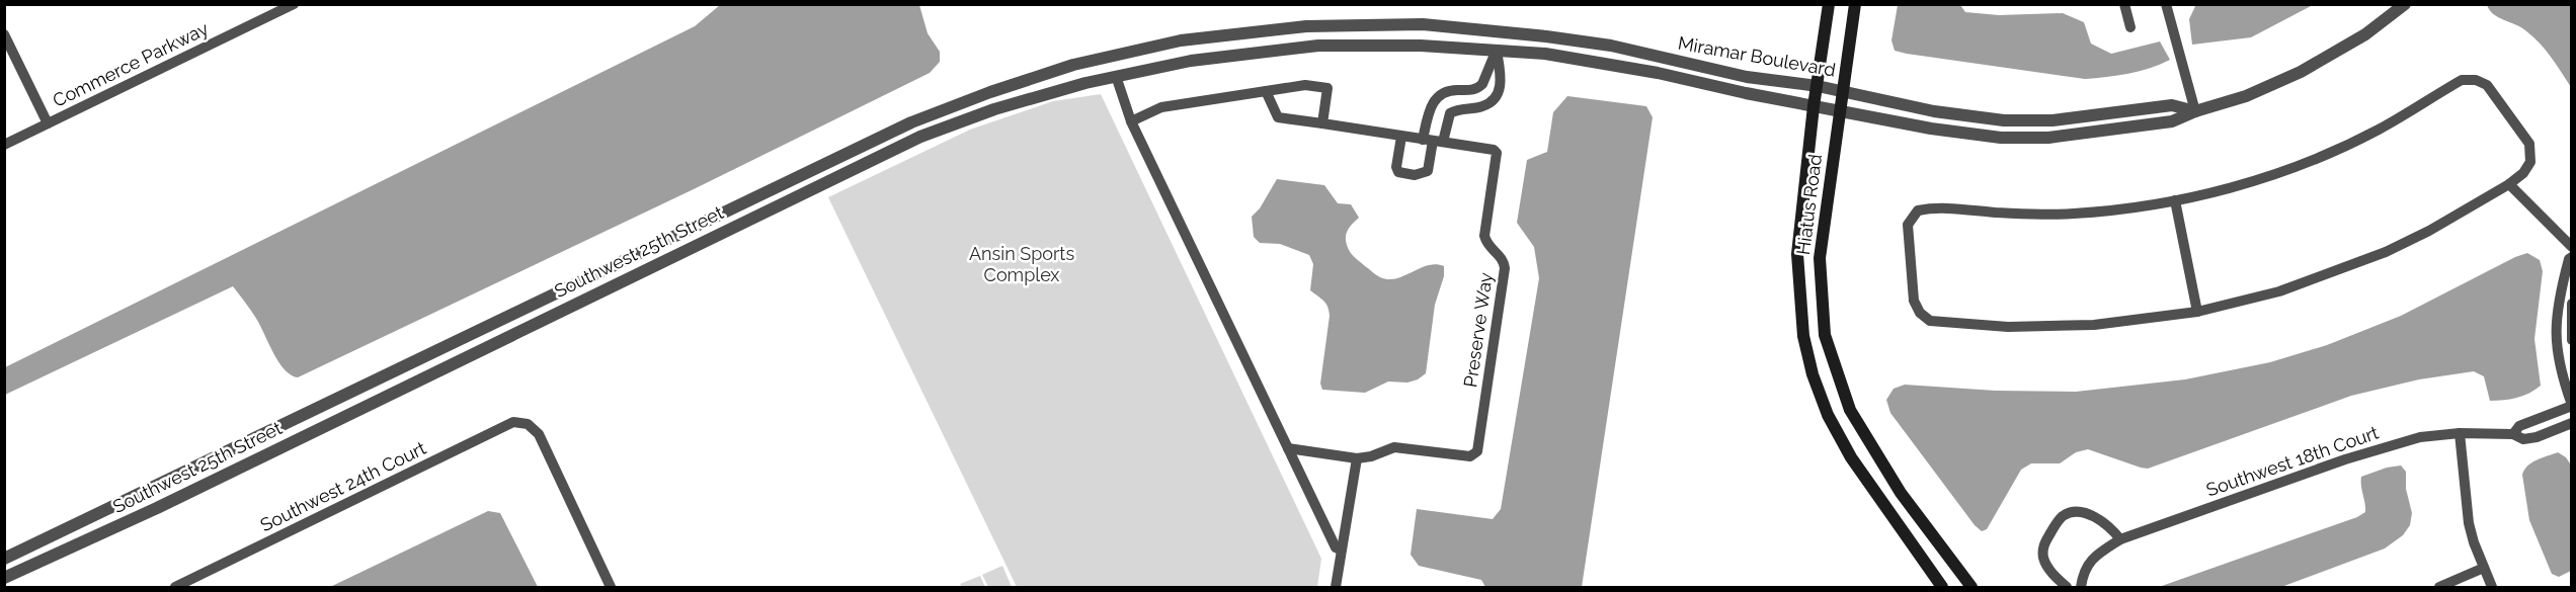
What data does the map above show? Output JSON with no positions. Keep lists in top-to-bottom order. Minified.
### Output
{"streets":{"main road":["Hiatus Road"],"street":["Miramar Boulevard","Commerce Parkway","Southwest 25th Street","Preserve Way","Southwest 18th Court","Southwest 24th Court"]},"crossings":[["Miramar Boulevard","Hiatus Road"],["Miramar Boulevard","Southwest 25th Street"]],"parks":["Ansin Sports Complex"]}
